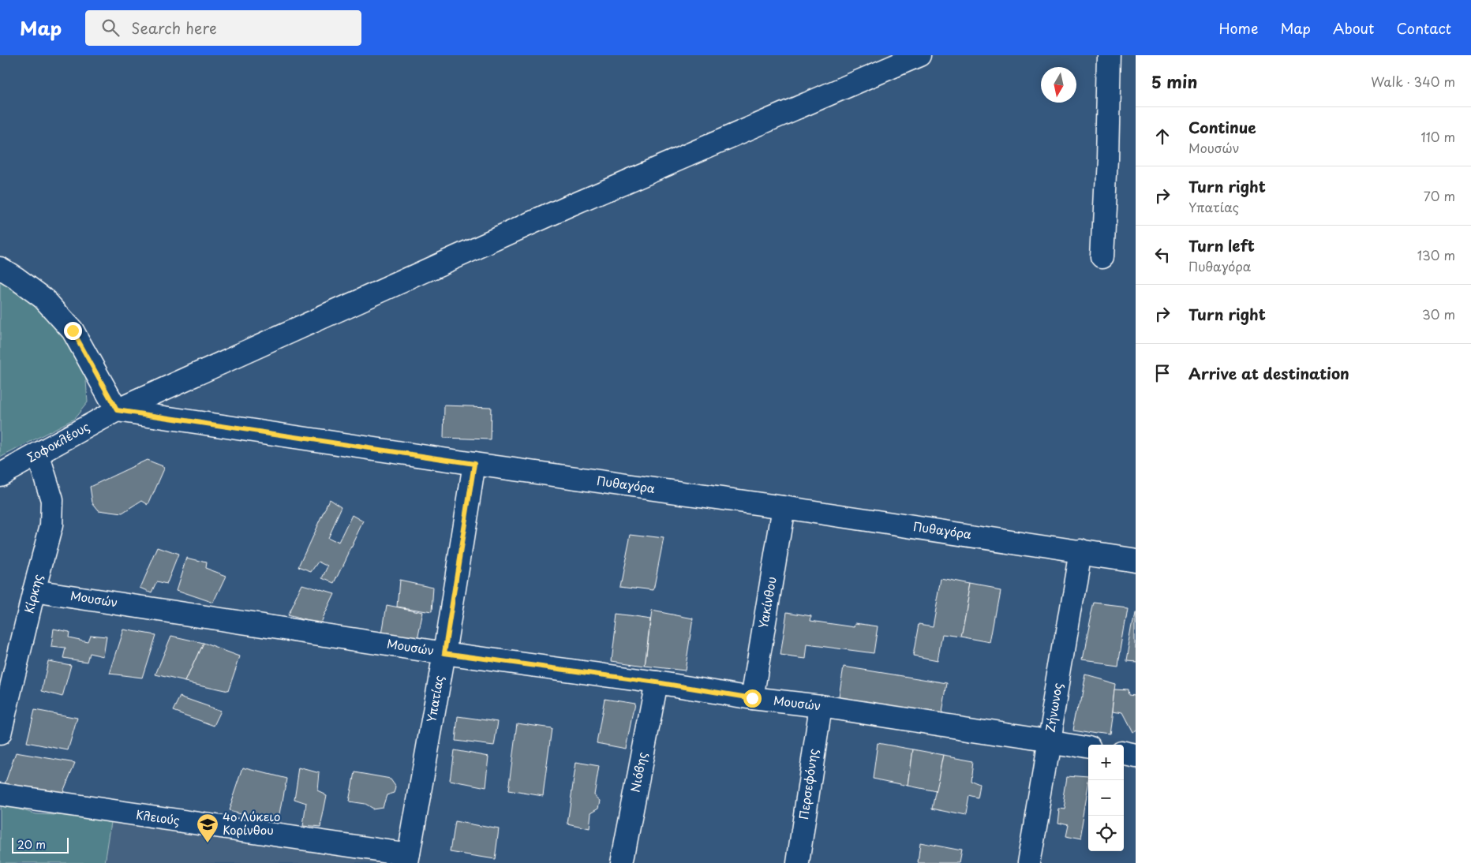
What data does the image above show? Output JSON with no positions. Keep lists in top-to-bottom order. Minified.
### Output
{"streets":{"street":["Σοφοκλέους","Πυθαγόρα","Κίρκης","Μουσών","Υακίνθου","Υπατίας","Ζήνωνος","Νιόβης","Περσεφόνης","Κλειούς"]},"crossings":[["Σοφοκλέους","Πυθαγόρα"],["Σοφοκλέους","Κίρκης"],["Πυθαγόρα","Υακίνθου"],["Πυθαγόρα","Υπατίας"],["Πυθαγόρα","Ζήνωνος"],["Κίρκης","Μουσών"],["Μουσών","Υακίνθου"],["Μουσών","Υπατίας"],["Μουσών","Ζήνωνος"],["Μουσών","Νιόβης"],["Μουσών","Περσεφόνης"],["Υπατίας","Κλειούς"]],"places":{"school or university":["4ο Λύκειο Κορίνθου"]},"scale_bar":"20 m","north":"bottom","page":{"header":"Map","search":"Search here","nav":["Home","Map","About","Contact"],"heading":["5 min","Walk · 340 m"],"list":[["Continue","Μουσών","110 m"],["Turn right","Υπατίας","70 m"],["Turn left","Πυθαγόρα","130 m"],["Turn right","30 m"],"Arrive at destination"],"map_buttons":["+","−"],"scale":"20 m"}}
